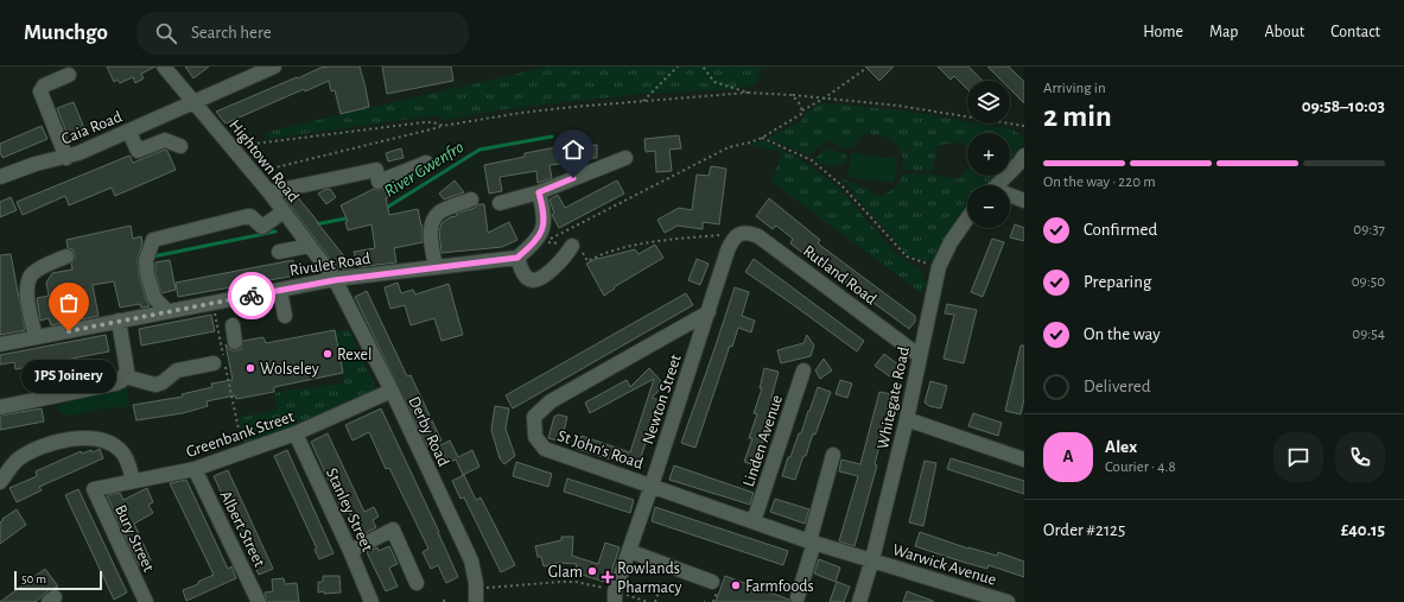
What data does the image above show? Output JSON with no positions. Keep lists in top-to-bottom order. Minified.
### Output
{"streets":{"street":["Caia Road","Hightown Road","Rivulet Road","Rutland Road","Whitegate Road","Newton Street","Derby Road","Greenbank Street","Linden Avenue","St John's Road","Stanley Street","Albert Street","Bury Street","Warwick Avenue"]},"crossings":[["Caia Road","Hightown Road"],["Hightown Road","Rivulet Road"],["Hightown Road","Derby Road"],["Rivulet Road","Derby Road"],["Rutland Road","Whitegate Road"],["Rutland Road","Newton Street"],["Whitegate Road","St John's Road"],["Whitegate Road","Warwick Avenue"],["Newton Street","St John's Road"],["Derby Road","Greenbank Street"],["Greenbank Street","Stanley Street"],["Greenbank Street","Albert Street"],["Greenbank Street","Bury Street"],["Linden Avenue","St John's Road"],["St John's Road","Warwick Avenue"]],"water":["River Gwenfro"],"places":{"other":["JPS Joinery","Rexel","Wolseley","Glam","Farmfoods"],"health":["Rowlands Pharmacy"]},"scale_bar":"50 m","page":{"header":"Munchgo","search":"Search here","nav":["Home","Map","About","Contact"],"heading":["2 min","Arriving in","09:58–10:03"],"panel":["Alex","Courier · 4.8","Order #2125","£40.15"],"map_buttons":["+","−"],"bar":"On the way · 220 m","list":[["Confirmed","09:37"],["Preparing","09:50"],["On the way","09:54"],"Delivered"],"bubble":"JPS Joinery","round":"A","scale":"50 m"}}
